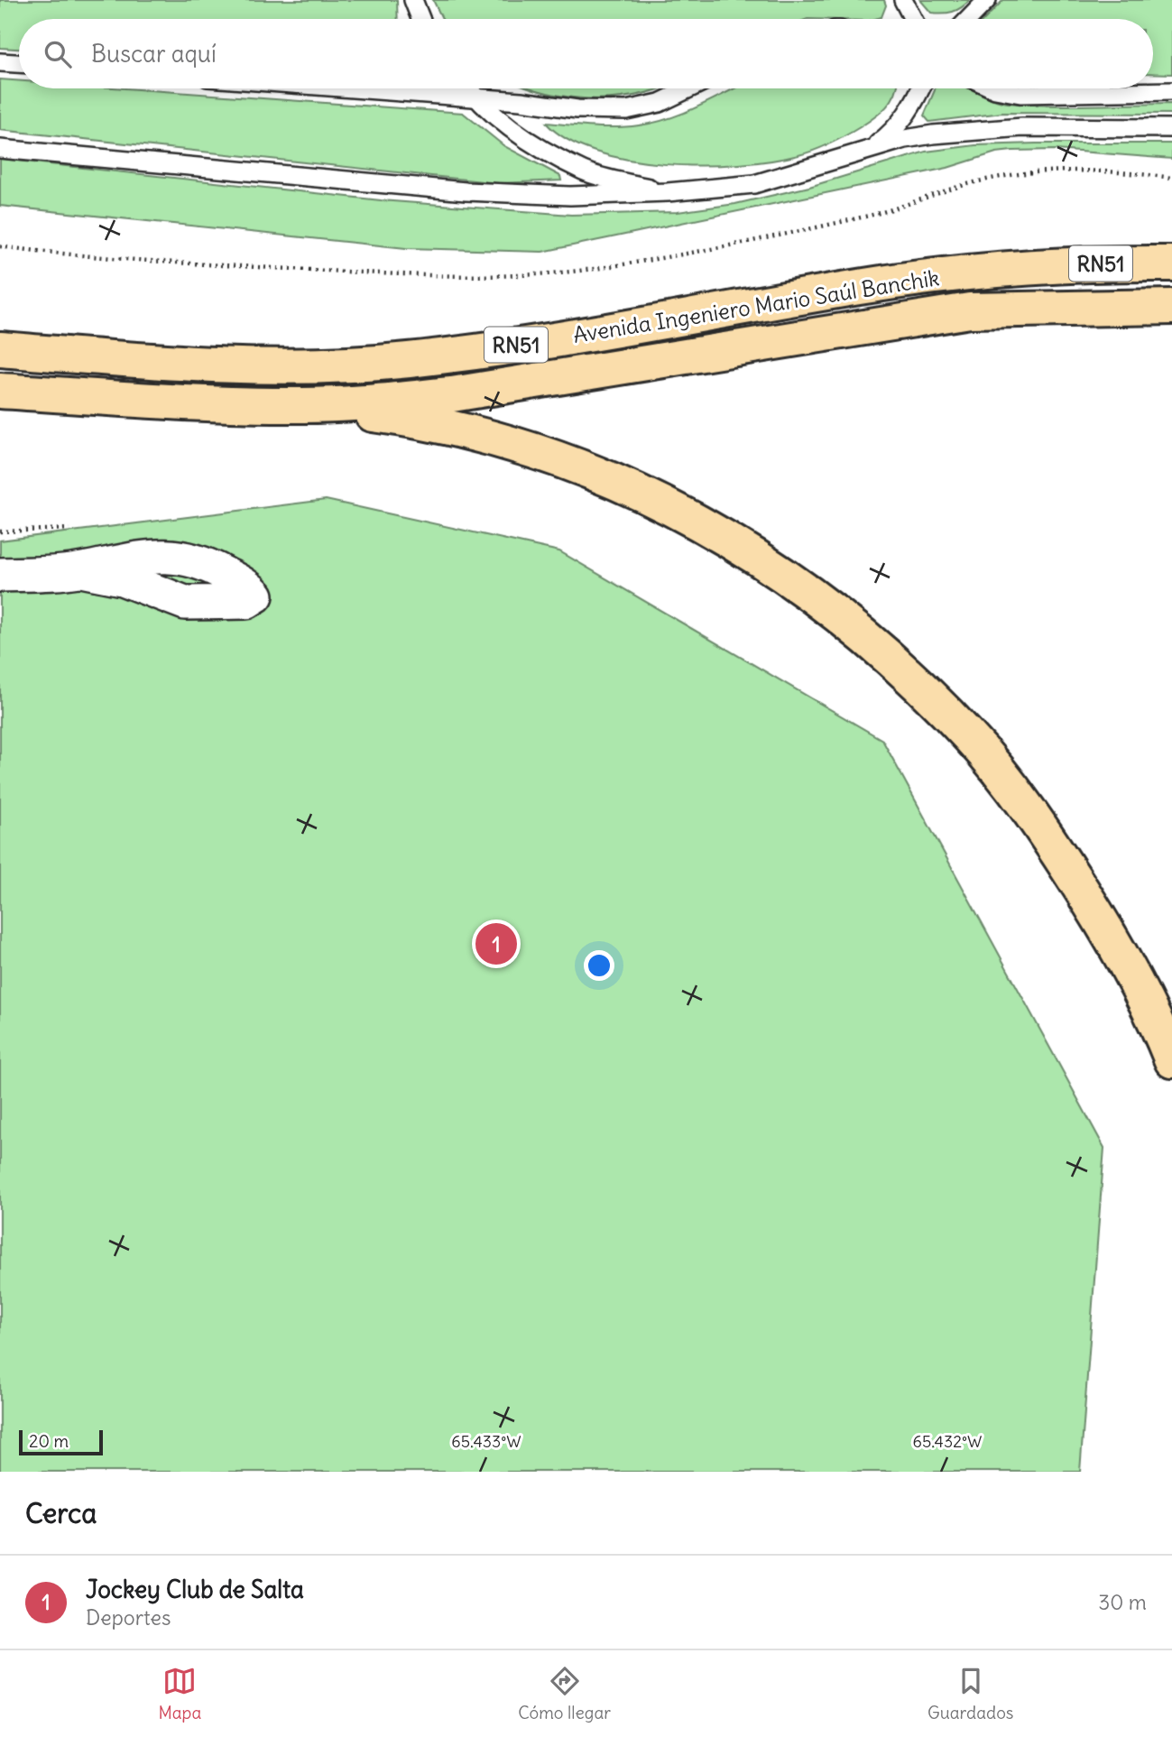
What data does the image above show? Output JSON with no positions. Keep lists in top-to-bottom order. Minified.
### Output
{"streets":{"highway":["RN51","Avenida Ingeniero Mario Saúl Banchik"]},"scale_bar":"20 m","page":{"search":"Buscar aquí","pins":"1","scale":"20 m","heading":"Cerca","list":[{"mark":"1","name":"Jockey Club de Salta","note":"Deportes","value":"30 m"}],"nav":["Mapa","Cómo llegar","Guardados"]},"coordinates":["65.433°W","65.432°W"]}
